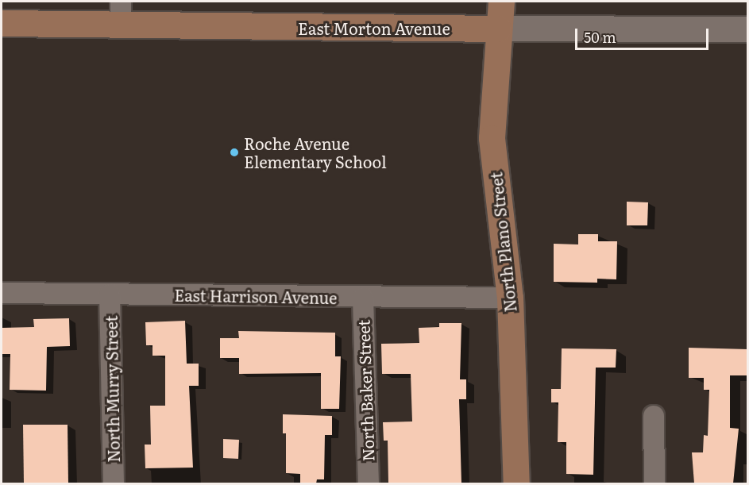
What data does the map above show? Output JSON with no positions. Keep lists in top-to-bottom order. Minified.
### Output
{"streets":{"main road":["East Morton Avenue","North Plano Street"],"street":["East Harrison Avenue","North Murry Street","North Baker Street"]},"crossings":[["East Morton Avenue","North Plano Street"],["North Plano Street","East Harrison Avenue"],["East Harrison Avenue","North Murry Street"],["East Harrison Avenue","North Baker Street"]],"places":["Roche Avenue Elementary School"],"scale_bar":"50 m"}
